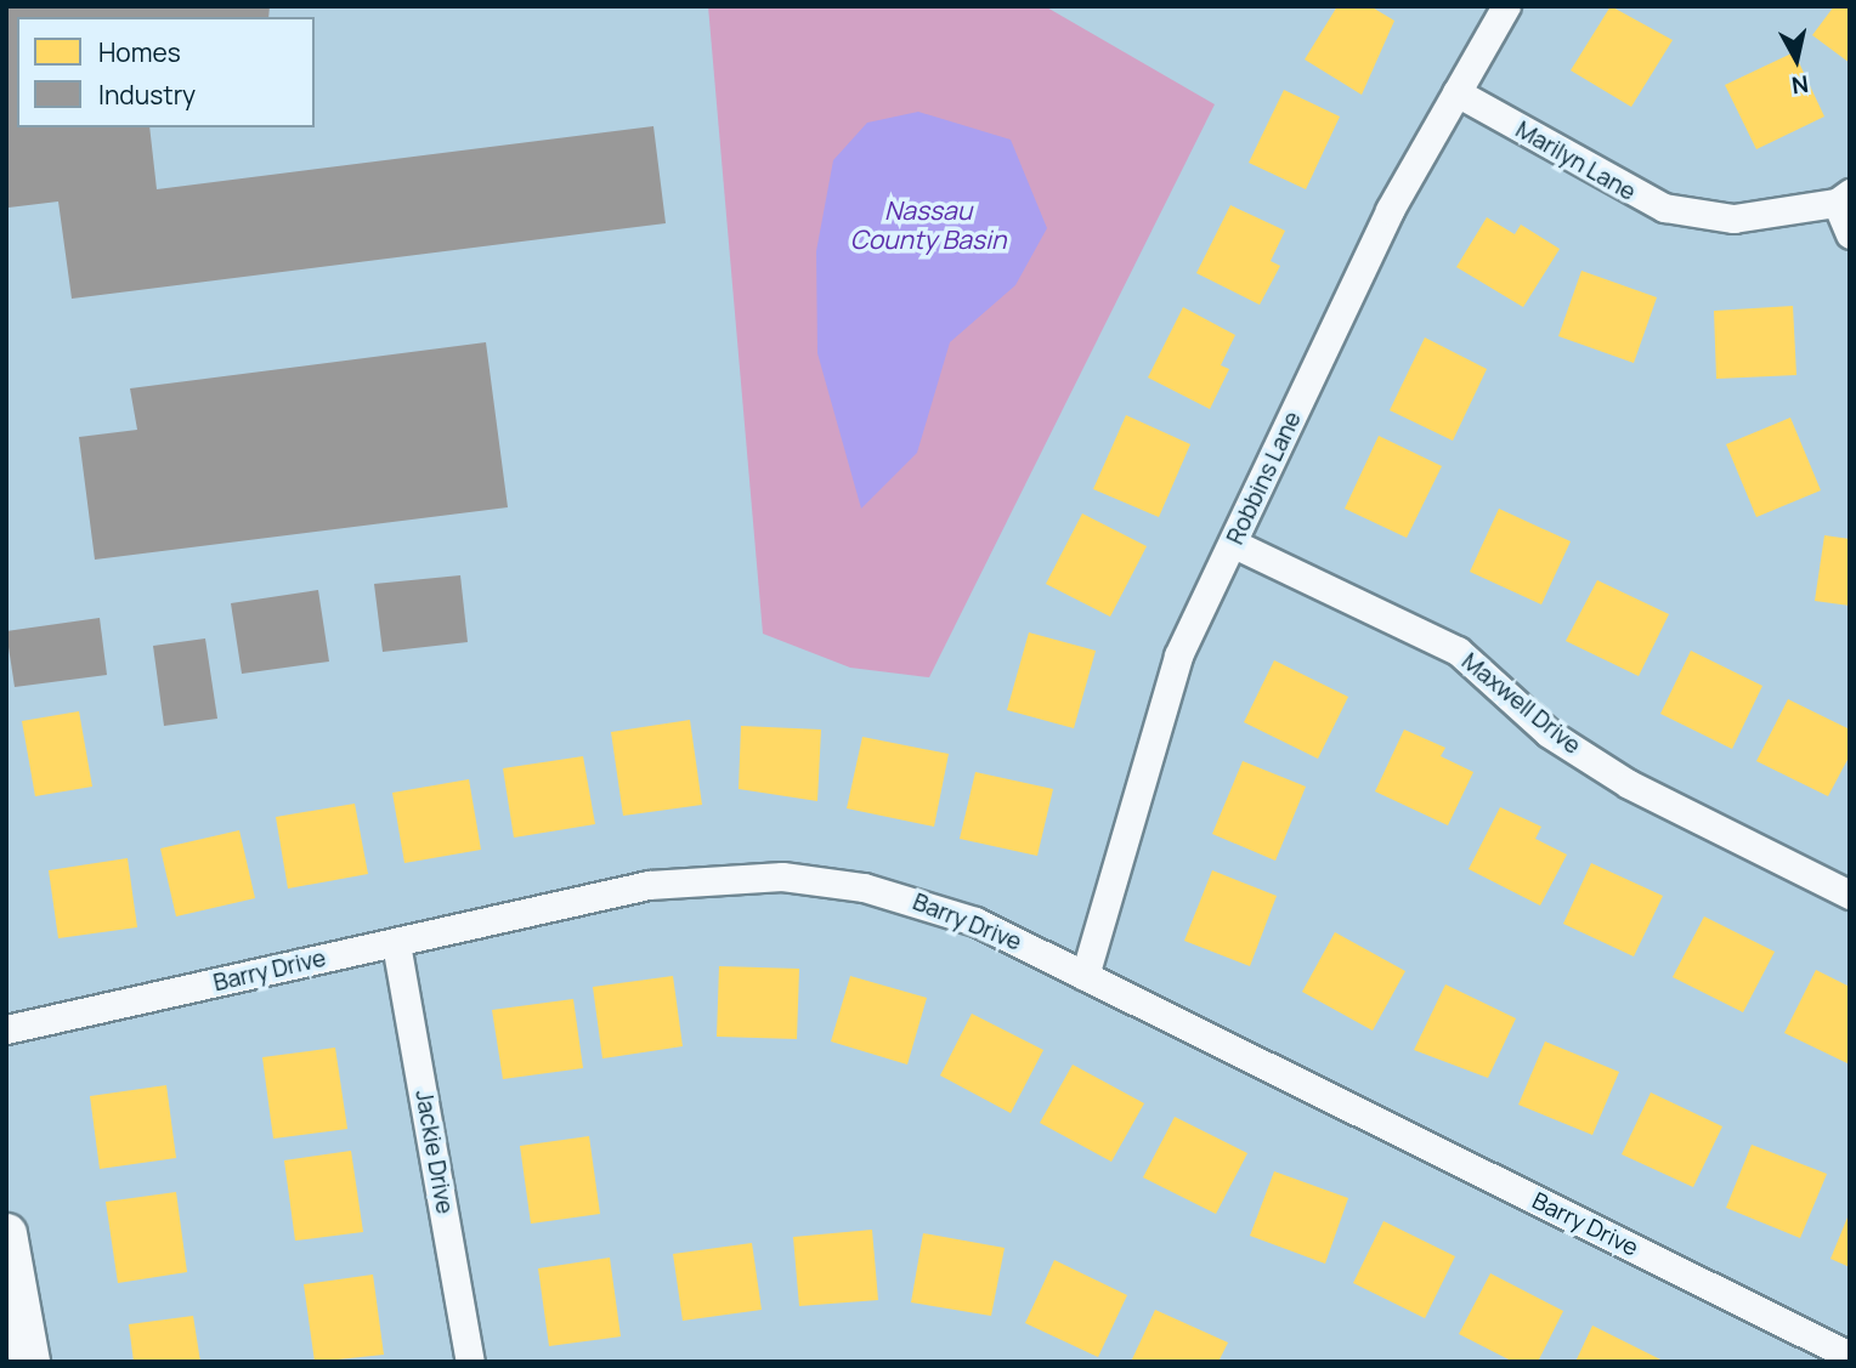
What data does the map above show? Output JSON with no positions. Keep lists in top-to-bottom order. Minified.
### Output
{"streets":{"street":["Marilyn Lane","Robbins Lane","Maxwell Drive","Barry Drive","Jackie Drive"]},"crossings":[["Marilyn Lane","Robbins Lane"],["Robbins Lane","Maxwell Drive"],["Robbins Lane","Barry Drive"],["Barry Drive","Jackie Drive"]],"water":["Nassau County Basin"],"legend":["Homes","Industry"],"north":"bottom"}
